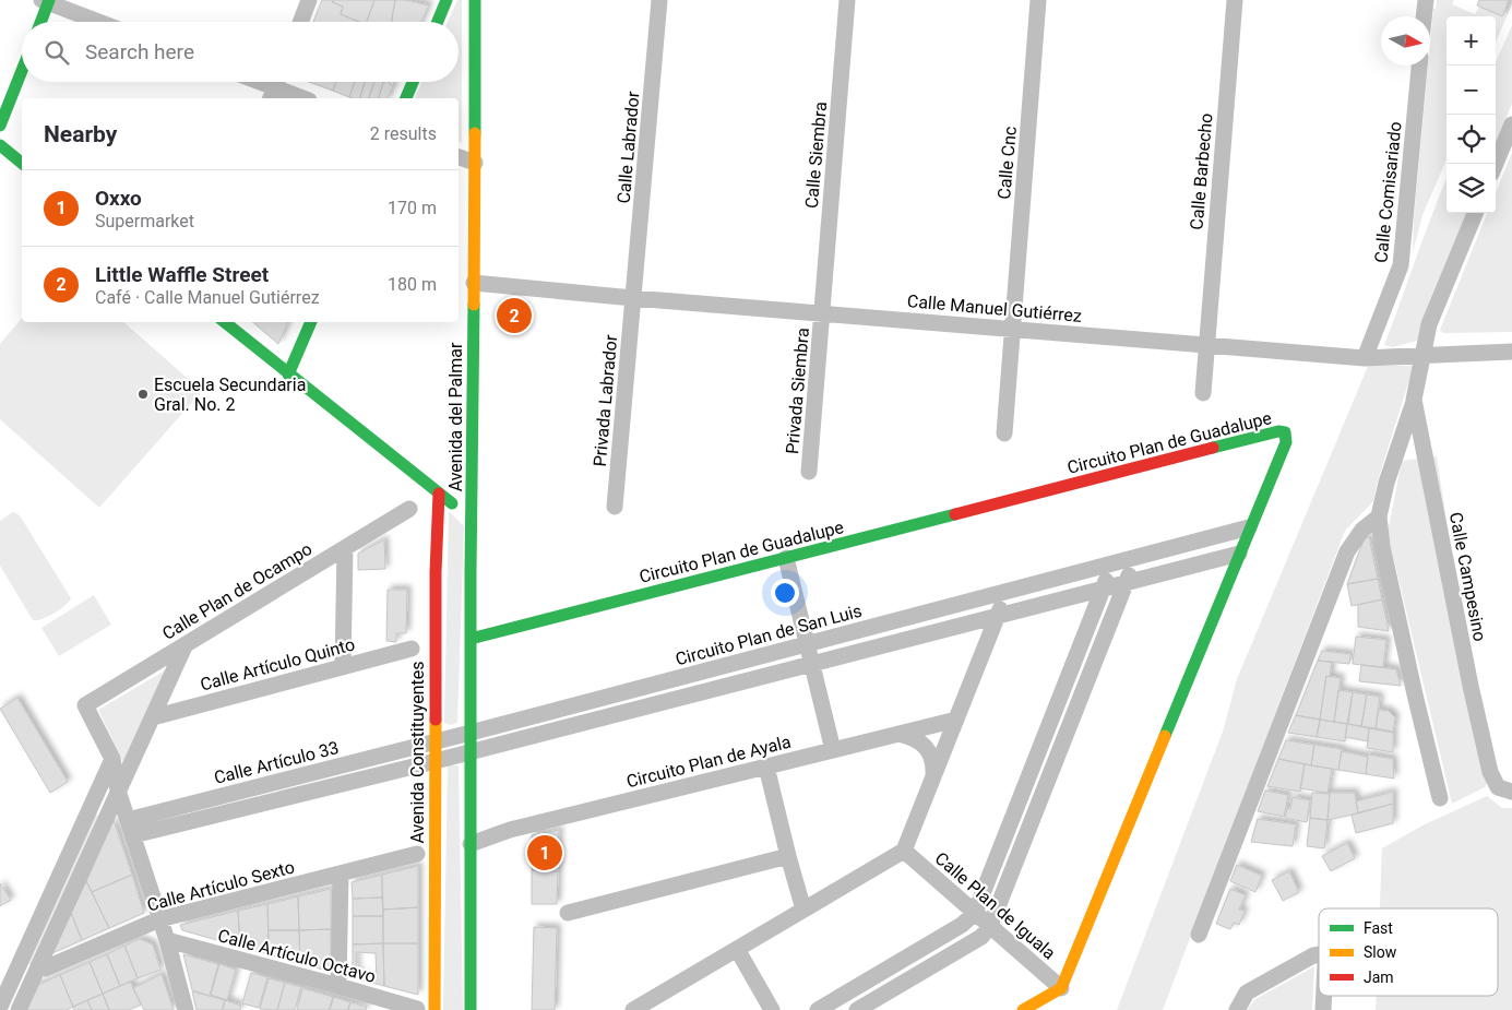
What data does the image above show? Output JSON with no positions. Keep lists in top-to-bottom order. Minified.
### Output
{"streets":{"main road":["Avenida del Palmar","Circuito Plan de Guadalupe","Avenida Constituyentes"],"street":["Calle Labrador","Calle Siembra","Calle Cnc","Calle Barbecho","Calle Comisariado","Calle Manuel Gutiérrez","Privada Siembra","Privada Labrador","Calle Campesino","Calle Plan de Ocampo","Circuito Plan de San Luis","Calle Artículo Quinto","Circuito Plan de Ayala","Calle Artículo 33","Calle Artículo Sexto","Calle Plan de Iguala","Calle Artículo Octavo"]},"crossings":[["Calle Labrador","Calle Manuel Gutiérrez"],["Calle Labrador","Privada Labrador"],["Calle Siembra","Calle Manuel Gutiérrez"],["Calle Siembra","Privada Siembra"],["Calle Cnc","Calle Manuel Gutiérrez"],["Calle Barbecho","Calle Manuel Gutiérrez"],["Calle Comisariado","Calle Manuel Gutiérrez"],["Calle Manuel Gutiérrez","Privada Siembra"],["Calle Manuel Gutiérrez","Privada Labrador"],["Calle Manuel Gutiérrez","Avenida del Palmar"],["Calle Manuel Gutiérrez","Calle Campesino"],["Avenida del Palmar","Circuito Plan de Guadalupe"],["Circuito Plan de Guadalupe","Circuito Plan de San Luis"],["Circuito Plan de Guadalupe","Calle Plan de Iguala"],["Circuito Plan de San Luis","Avenida Constituyentes"],["Circuito Plan de San Luis","Calle Artículo 33"],["Avenida Constituyentes","Calle Artículo 33"]],"places":["Escuela Secundaria Gral. No. 2"],"legend":["Fast","Slow","Jam"],"north":"right","page":{"map_buttons":["+","−"],"search":"Search here","heading":["Nearby","2 results"],"list":[{"mark":"1","name":"Oxxo","note":"Supermarket","value":"170 m"},{"mark":"2","name":"Little Waffle Street","note":"Café · Calle Manuel Gutiérrez","value":"180 m"}],"pins":["2","1"]}}
